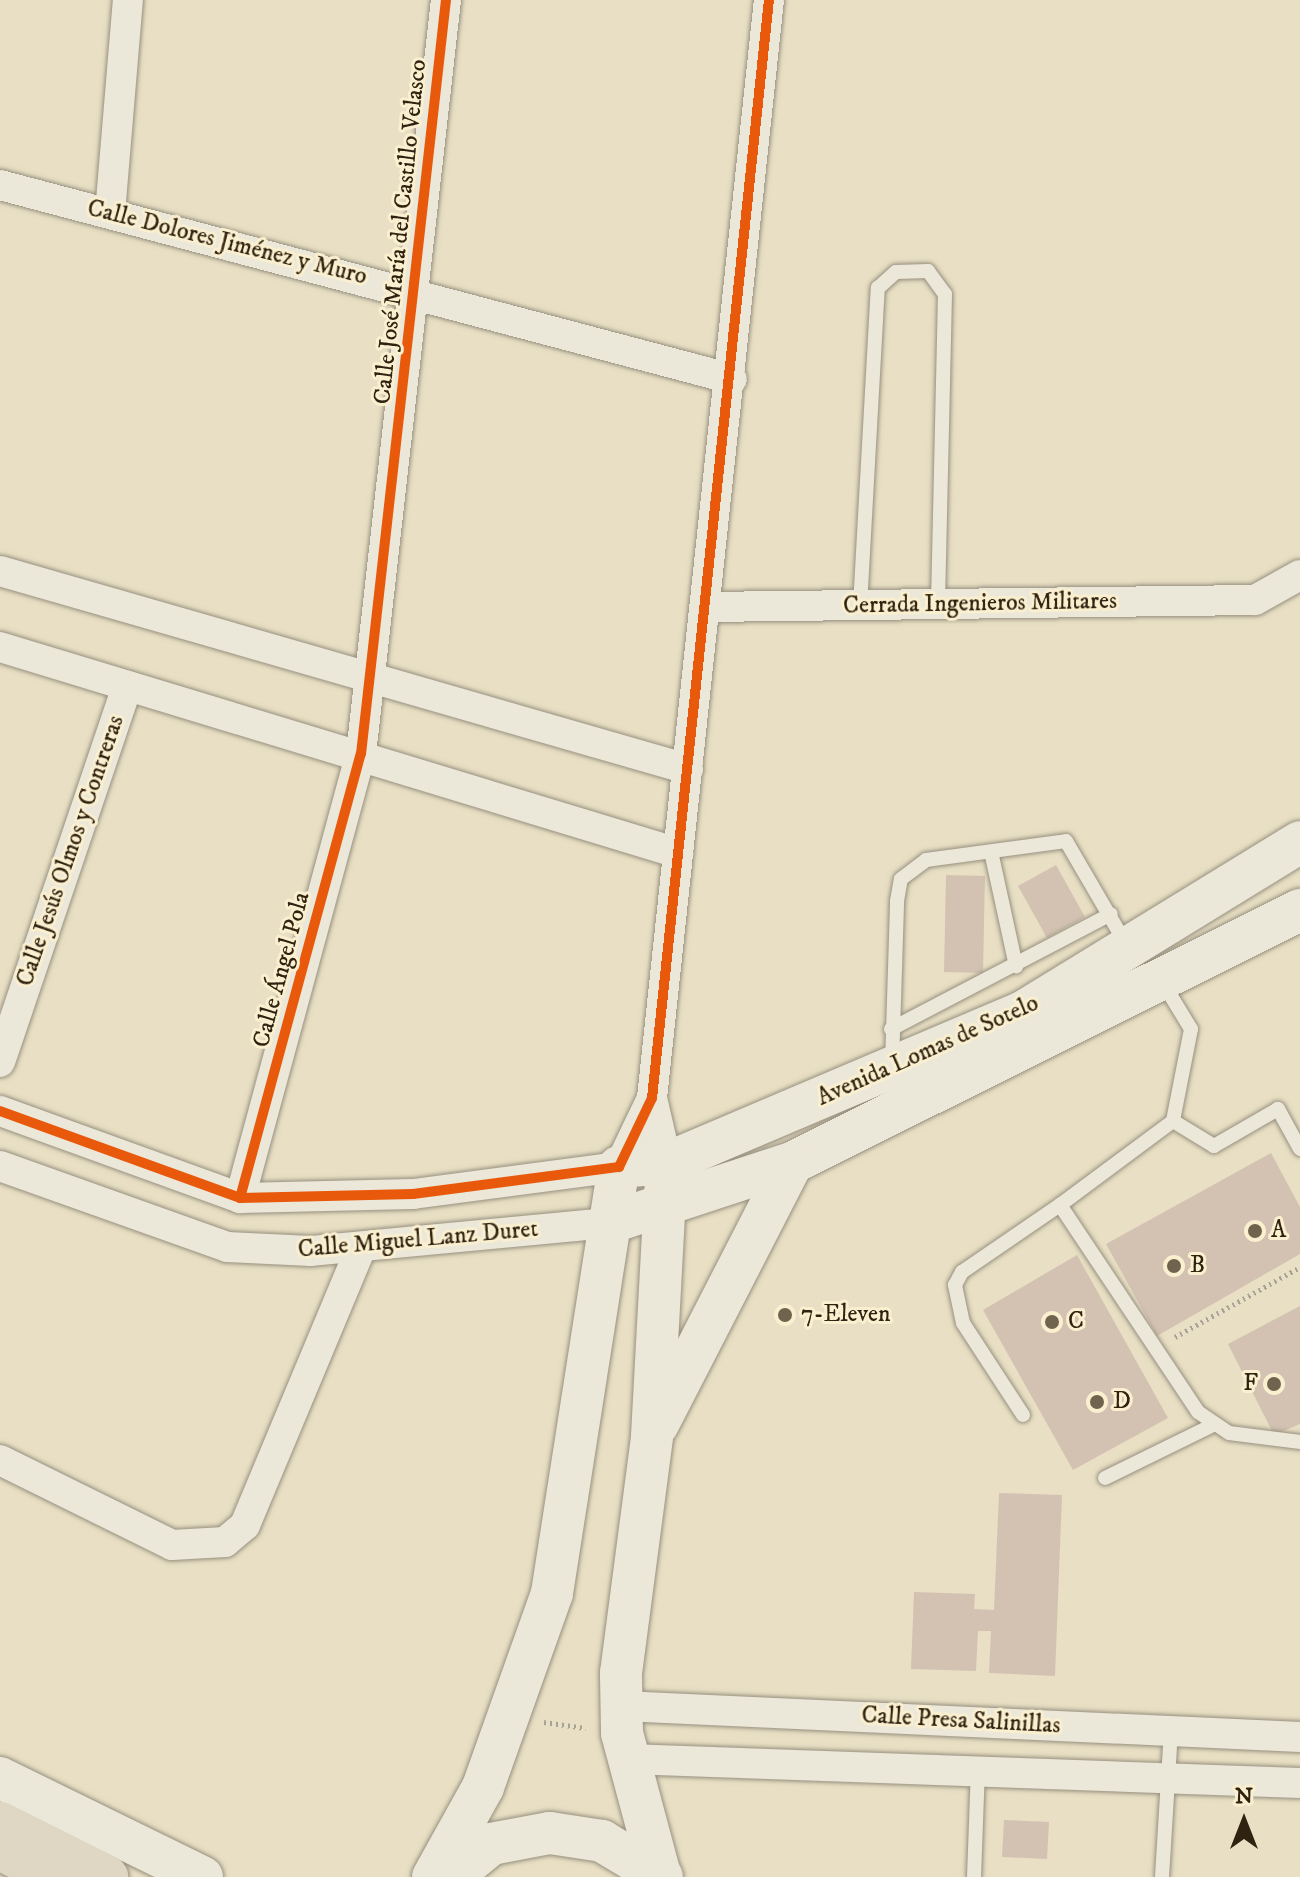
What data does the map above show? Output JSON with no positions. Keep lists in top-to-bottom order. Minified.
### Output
{"streets":{"main road":["Avenida Lomas de Sotelo"],"street":["Calle José María del Castillo Velasco","Calle Dolores Jiménez y Muro","Cerrada Ingenieros Militares","Calle Jesús Olmos y Contreras","Calle Ángel Pola","Calle Miguel Lanz Duret","Calle Presa Salinillas"]},"crossings":[["Calle José María del Castillo Velasco","Calle Dolores Jiménez y Muro"],["Calle José María del Castillo Velasco","Calle Ángel Pola"],["Calle Ángel Pola","Calle Miguel Lanz Duret"],["Avenida Lomas de Sotelo","Calle Miguel Lanz Duret"]],"places":["A","B","7-Eleven","C","F","D"],"north":"top"}
